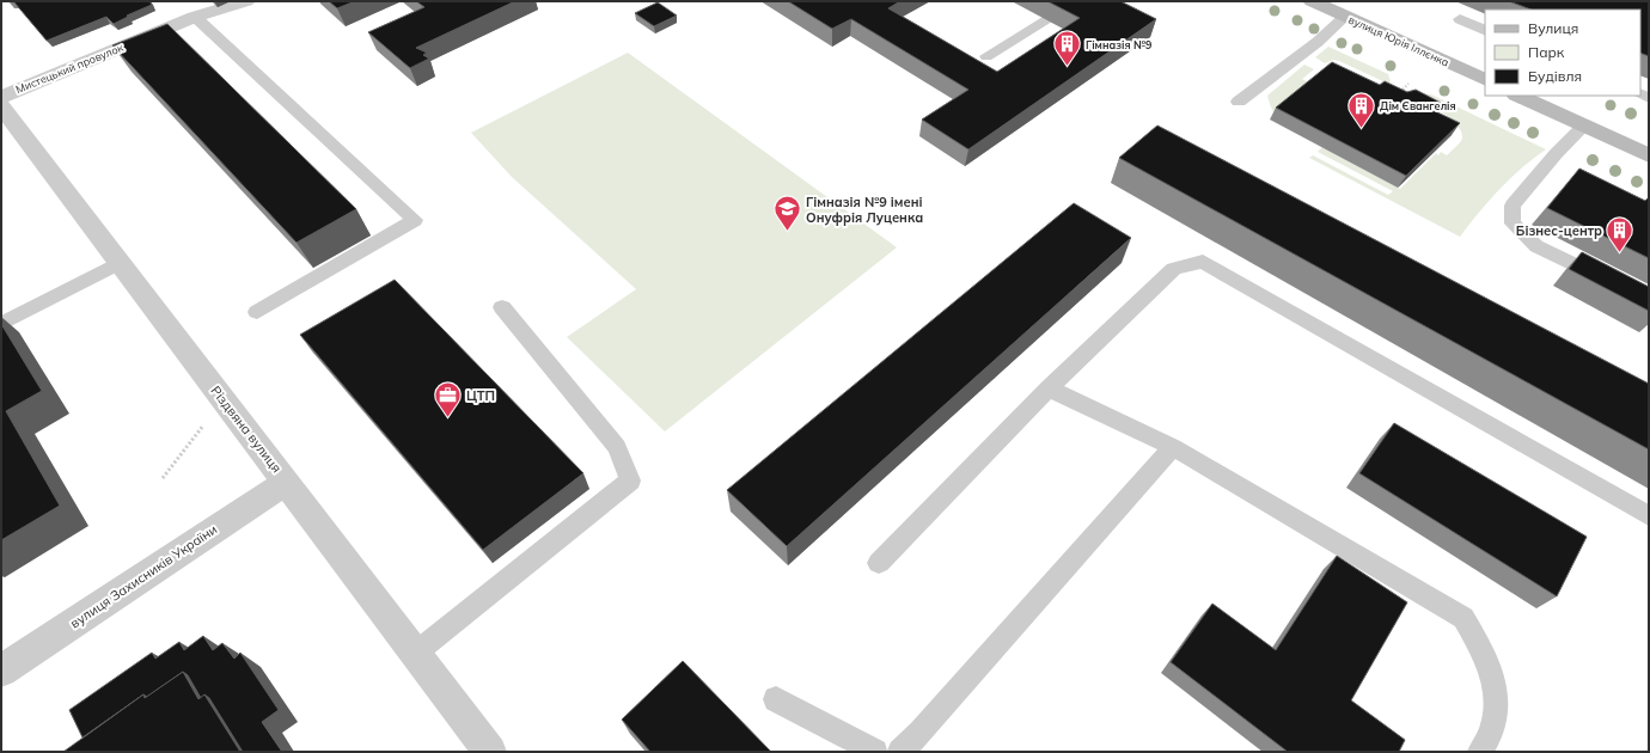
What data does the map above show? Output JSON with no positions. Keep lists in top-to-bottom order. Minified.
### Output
{"streets":{"street":["вулиця Юрія Іллєнка","Мистецький провулок","Різдвяна вулиця","вулиця Захисників України"]},"crossings":[["Різдвяна вулиця","вулиця Захисників України"]],"places":{"building":["Гімназія №9","Дім Євангелія","Бізнес-центр"],"school or university":["Гімназія №9 імені Онуфрія Луценка"],"office":["ЦТП"]},"legend":["Вулиця","Парк","Будівля"]}
